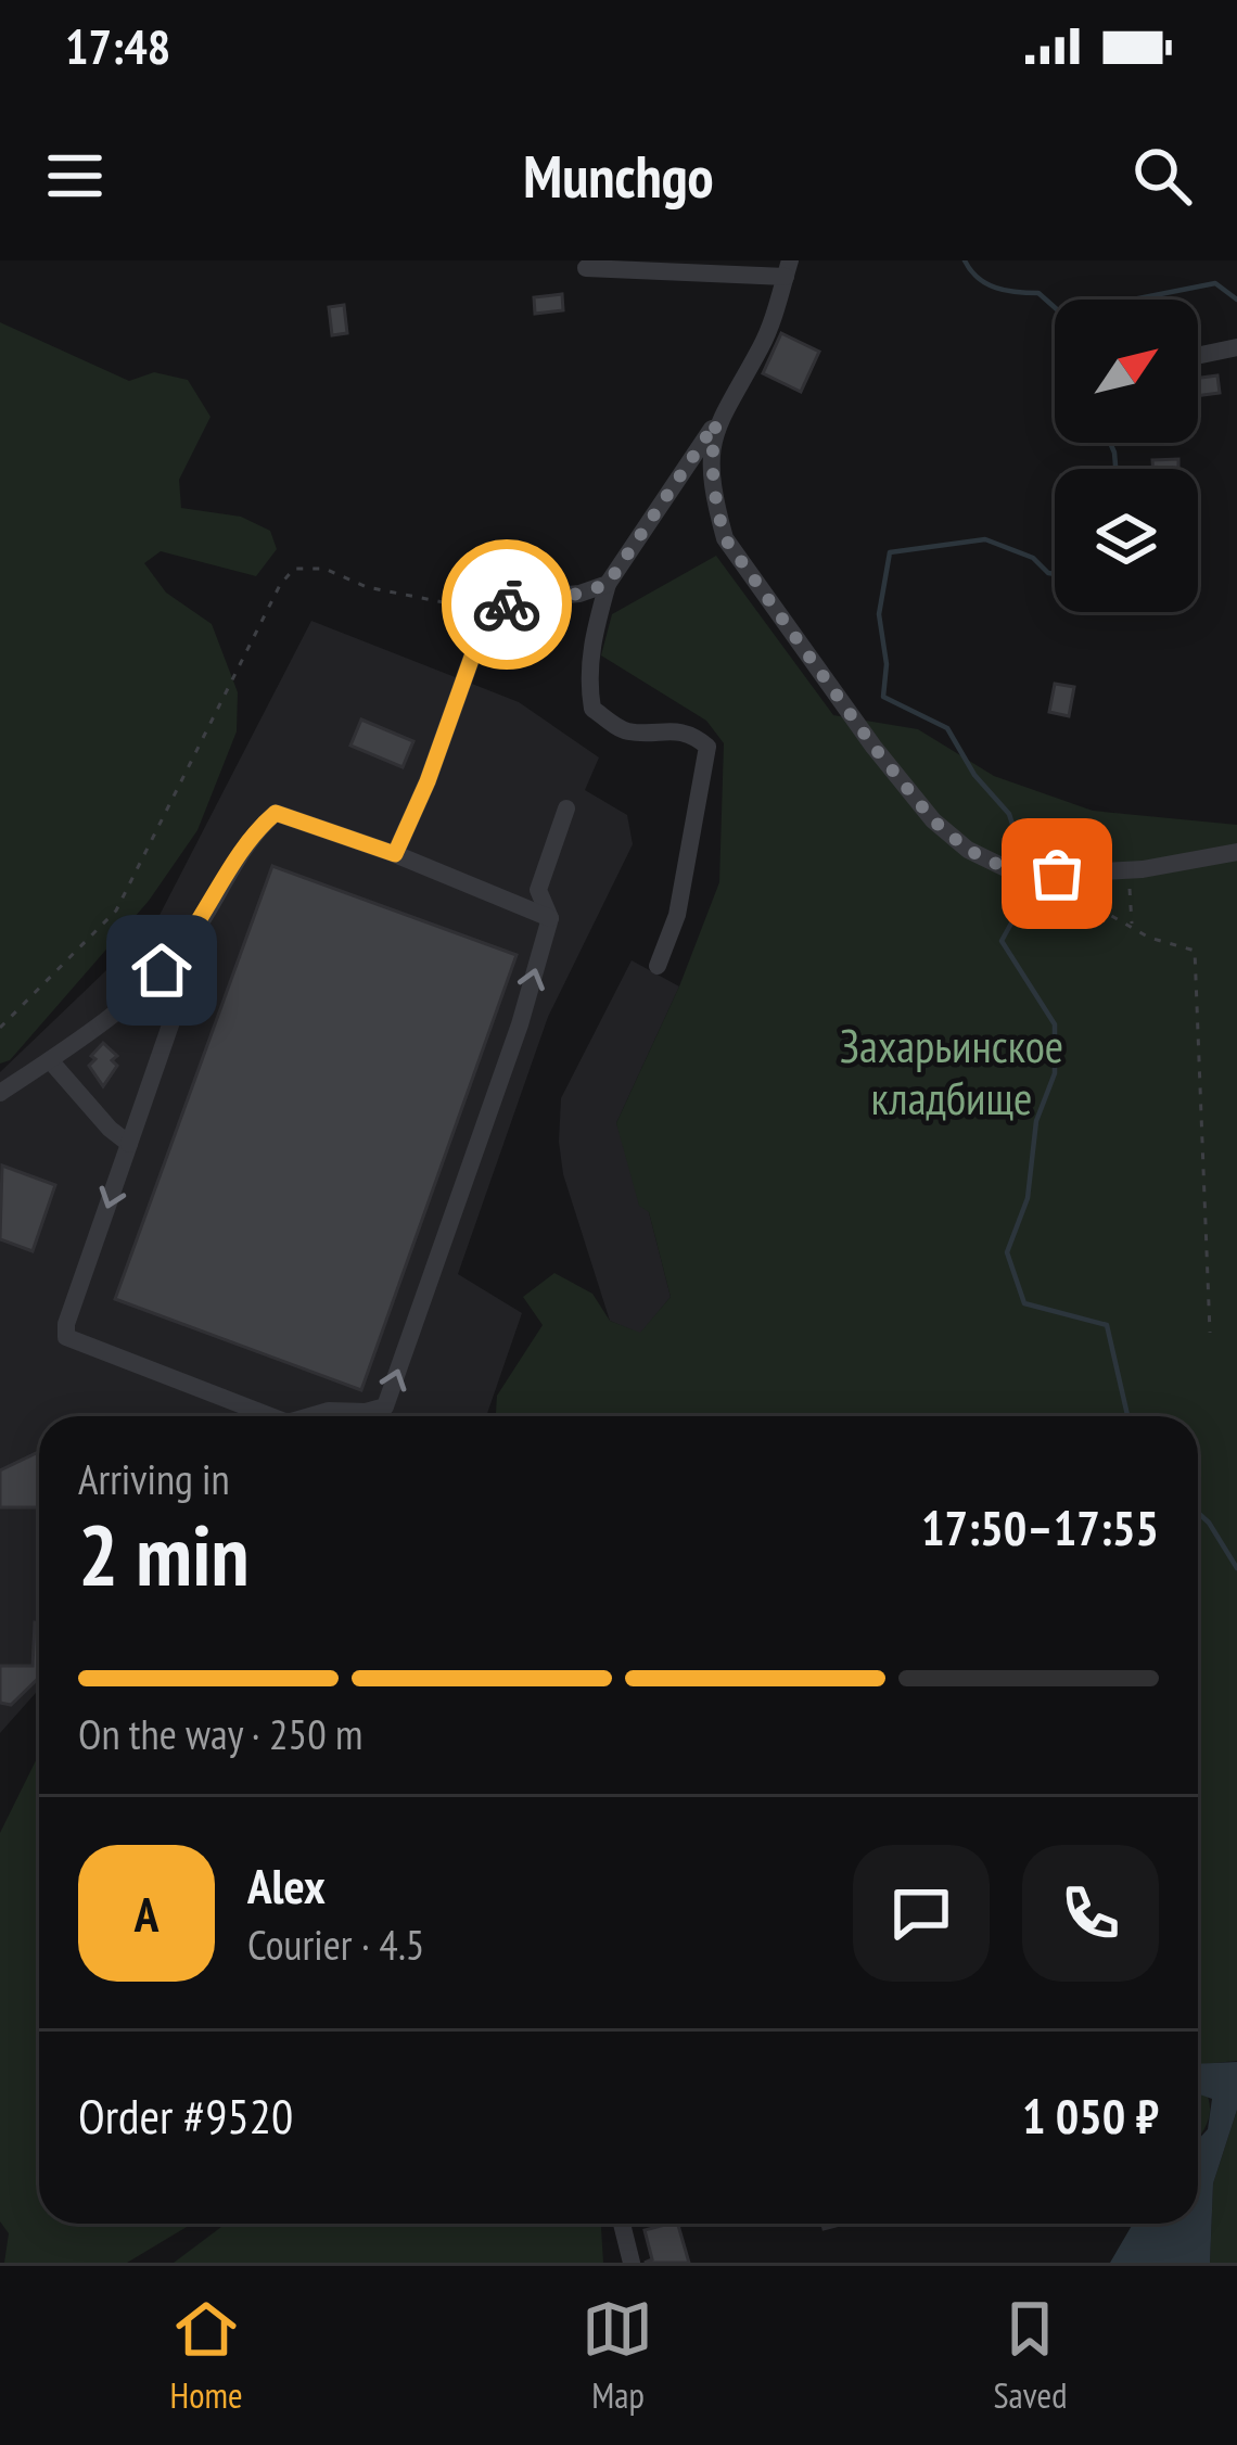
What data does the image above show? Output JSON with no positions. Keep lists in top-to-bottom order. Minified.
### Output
{"parks":["Захарьинское кладбище"],"north":"top right","page":{"status":"17:48","header":"Munchgo","heading":["2 min","Arriving in","17:50–17:55"],"panel":["Alex","Courier · 4.5","Order #9520","1 050 ₽"],"bar":"On the way · 250 m","round":"A","tabs":["Home","Map","Saved"]}}
